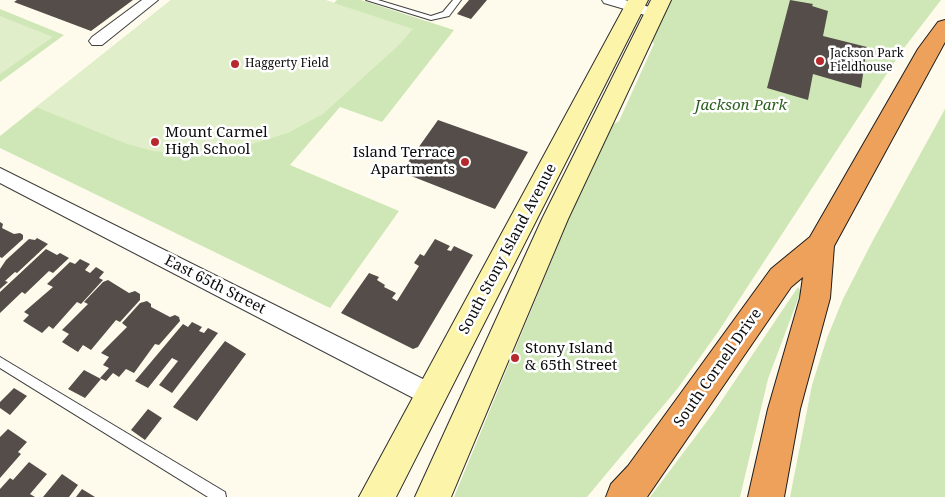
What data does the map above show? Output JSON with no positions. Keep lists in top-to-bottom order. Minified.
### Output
{"streets":{"highway":["South Cornell Drive"],"main road":["South Stony Island Avenue"],"street":["East 65th Street"]},"crossings":[["South Stony Island Avenue","East 65th Street"]],"parks":["Jackson Park"],"places":["Jackson Park Fieldhouse","Haggerty Field","Mount Carmel High School","Island Terrace Apartments","Stony Island & 65th Street"]}
